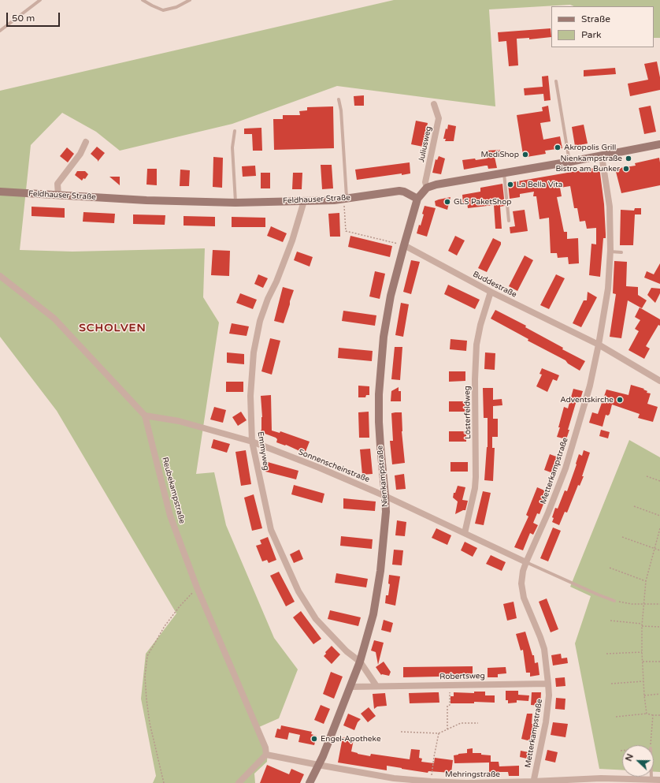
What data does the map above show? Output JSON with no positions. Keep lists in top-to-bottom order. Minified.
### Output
{"streets":{"street":["Juliusweg","Feldhauser Straße","Buddestraße","Lösterfeldweg","Emmyweg","Sonnenscheinstraße","Metterkampstraße","Nienkampstraße","Reubekampstraße","Robertsweg","Mehringstraße"]},"crossings":[["Feldhauser Straße","Emmyweg"],["Feldhauser Straße","Nienkampstraße"],["Buddestraße","Lösterfeldweg"],["Buddestraße","Metterkampstraße"],["Buddestraße","Nienkampstraße"],["Lösterfeldweg","Sonnenscheinstraße"],["Emmyweg","Sonnenscheinstraße"],["Emmyweg","Nienkampstraße"],["Sonnenscheinstraße","Metterkampstraße"],["Sonnenscheinstraße","Nienkampstraße"],["Sonnenscheinstraße","Reubekampstraße"],["Metterkampstraße","Robertsweg"],["Metterkampstraße","Mehringstraße"],["Nienkampstraße","Robertsweg"],["Nienkampstraße","Mehringstraße"],["Reubekampstraße","Mehringstraße"]],"districts":["SCHOLVEN"],"places":["Akropolis Grill","MediShop","Nienkampstraße","Bistro am Bunker","La Bella Vita","GLS PaketShop","Adventskirche","Engel-Apotheke"],"legend":["Straße","Park"],"scale_bar":"50 m","north":"left"}
